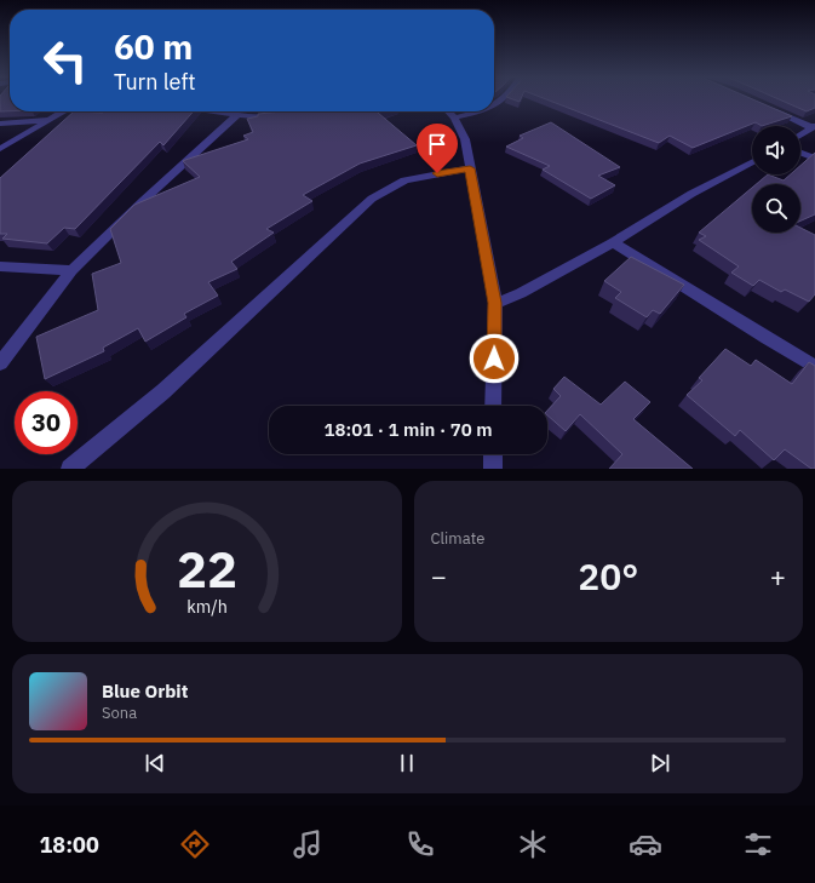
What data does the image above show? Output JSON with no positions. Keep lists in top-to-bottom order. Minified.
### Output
{"page":{"turn":["60 m","Turn left"],"limit":"30","trip":"18:01 · 1 min · 70 m","tile":"Climate","heat":["−","20°","+"],"song":["Blue Orbit","Sona"],"tabs":"18:00","gauge":["22","km/h"]}}
